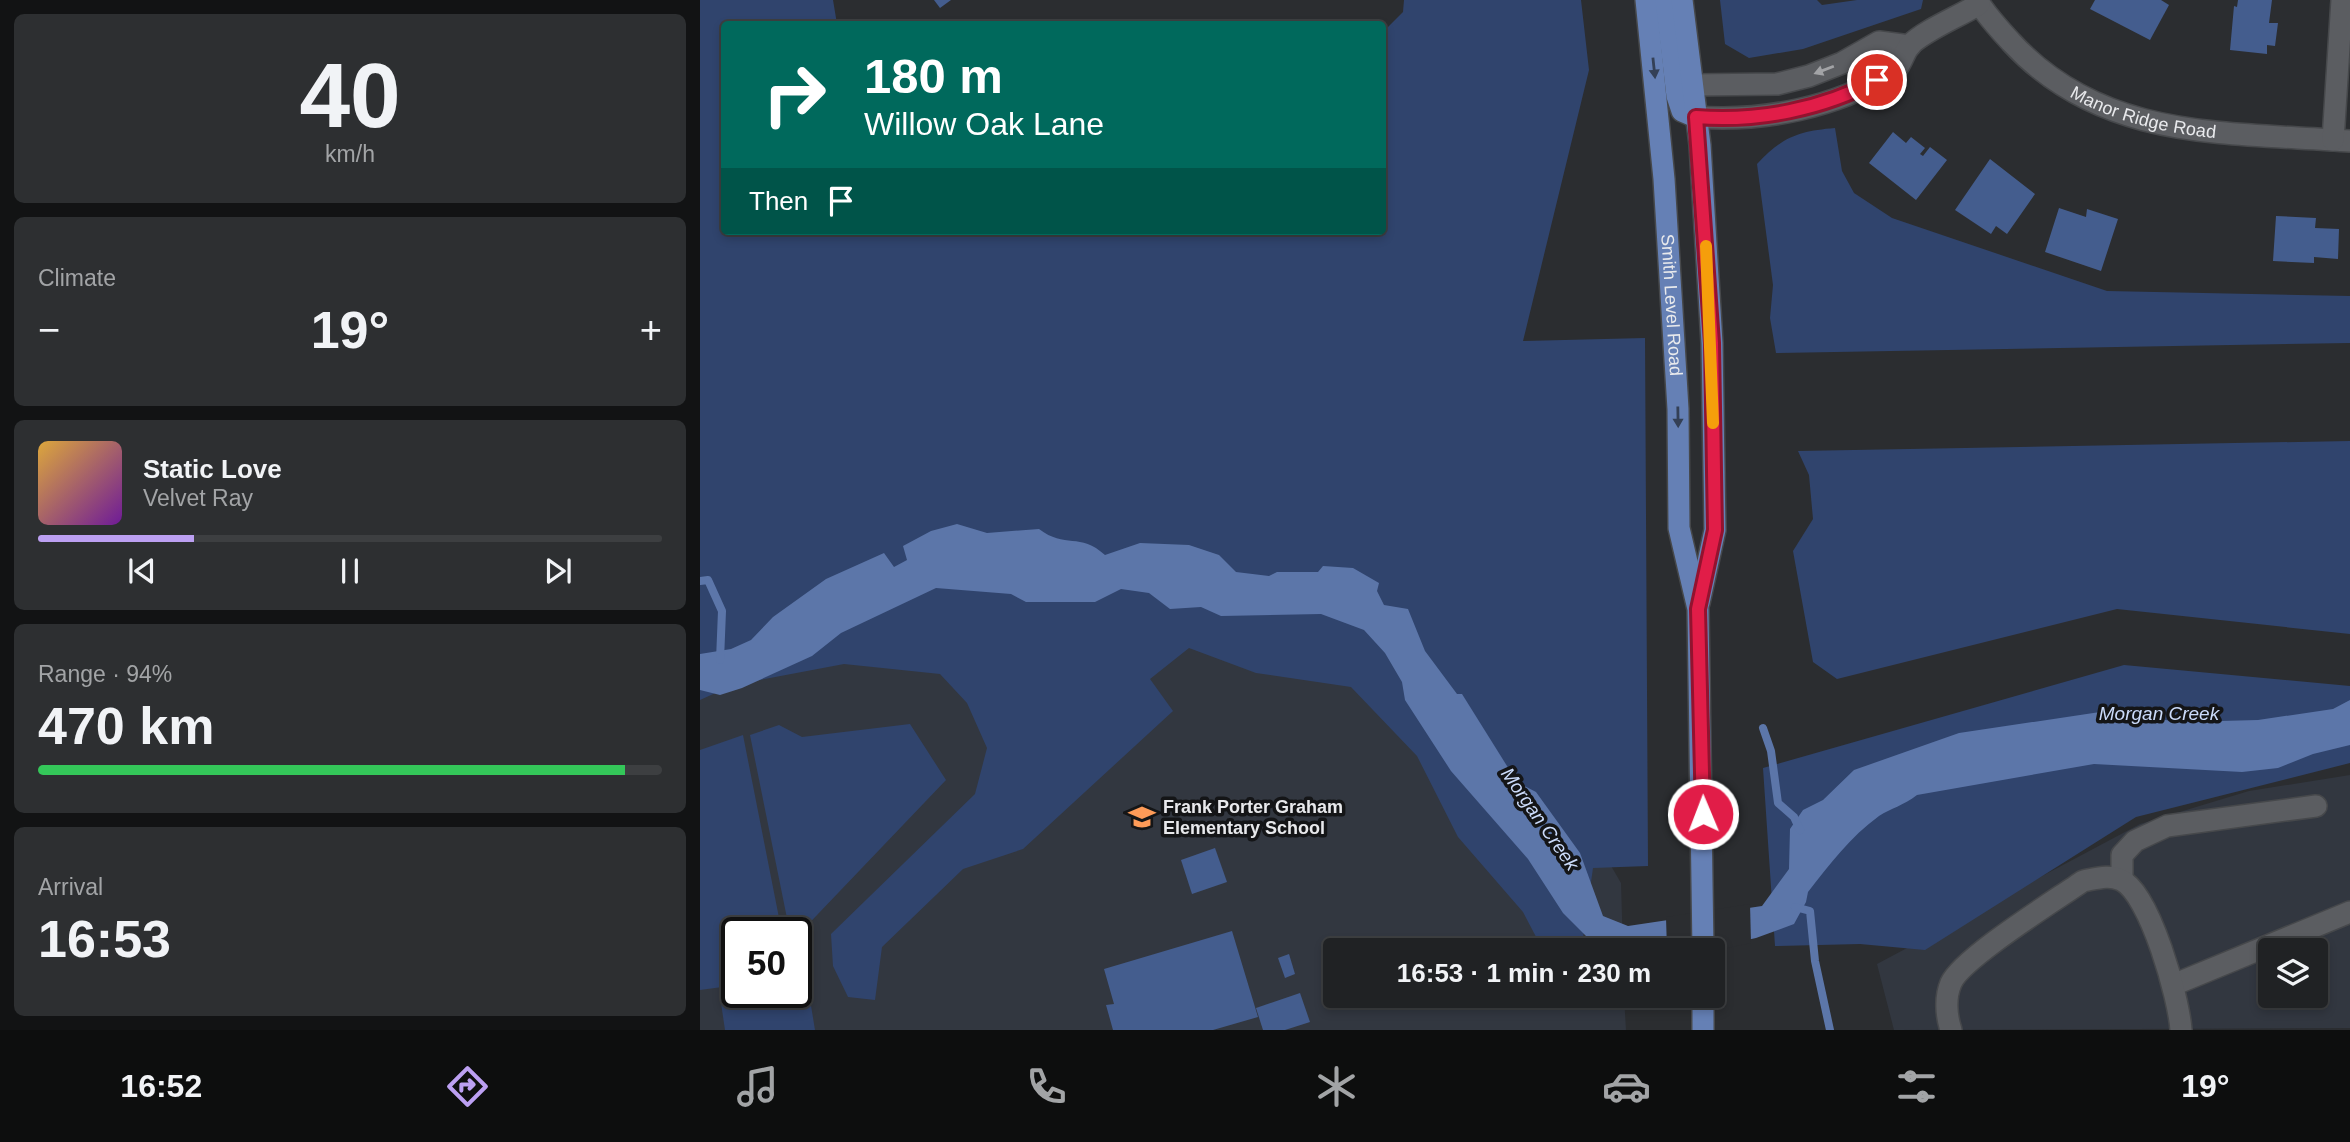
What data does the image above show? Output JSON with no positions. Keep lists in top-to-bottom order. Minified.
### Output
{"streets":{"main road":["Smith Level Road"],"street":["Manor Ridge Road"]},"water":["Morgan Creek"],"places":{"school or university":["Frank Porter Graham Elementary School"]},"page":{"tile":[["40","km/h"],"Climate",["Range · 94%","470 km"],["Arrival","16:53"]],"turn":["180 m","Willow Oak Lane"],"then":"Then","heat":["−","19°","+"],"song":["Static Love","Velvet Ray"],"limit":"50","trip":"16:53 · 1 min · 230 m","tabs":["16:52","19°"]}}
